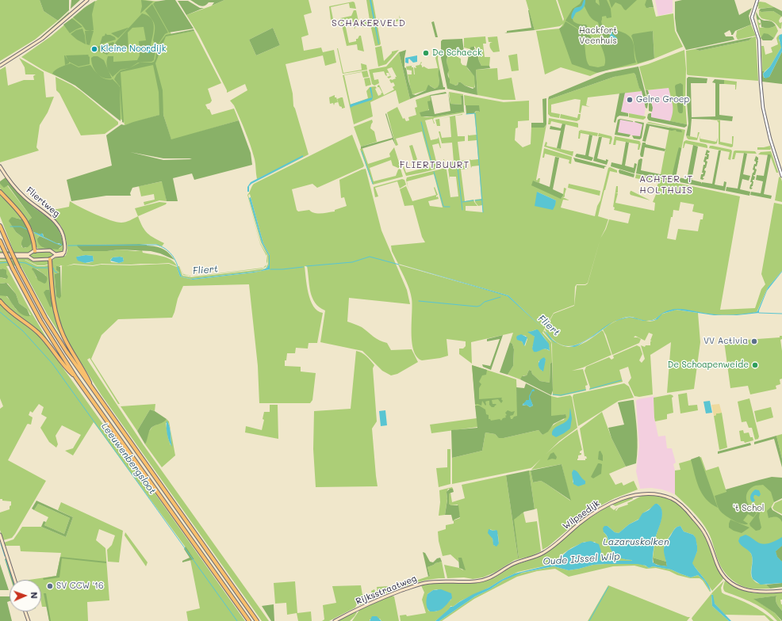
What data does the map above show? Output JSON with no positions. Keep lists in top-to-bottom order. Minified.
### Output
{"streets":{"main road":["Fliertweg","Wilpsedijk","Rijksstraatweg"]},"crossings":[["Wilpsedijk","Rijksstraatweg"]],"districts":["SCHAKERVELD","FLIERTBUURT","ACHTER 'T HOLTHUIS"],"water":["Fliert","Leeuwenbergsloot","Lazaruskolken","Oude IJssel Wilp"],"parks":["Hackfort Veenhuis","'t Schol"],"places":["Kleine Noordijk","De Schaeck","Gelre Groep","VV Activia","De Schoapenweide","SV CCW '16"],"north":"right"}
